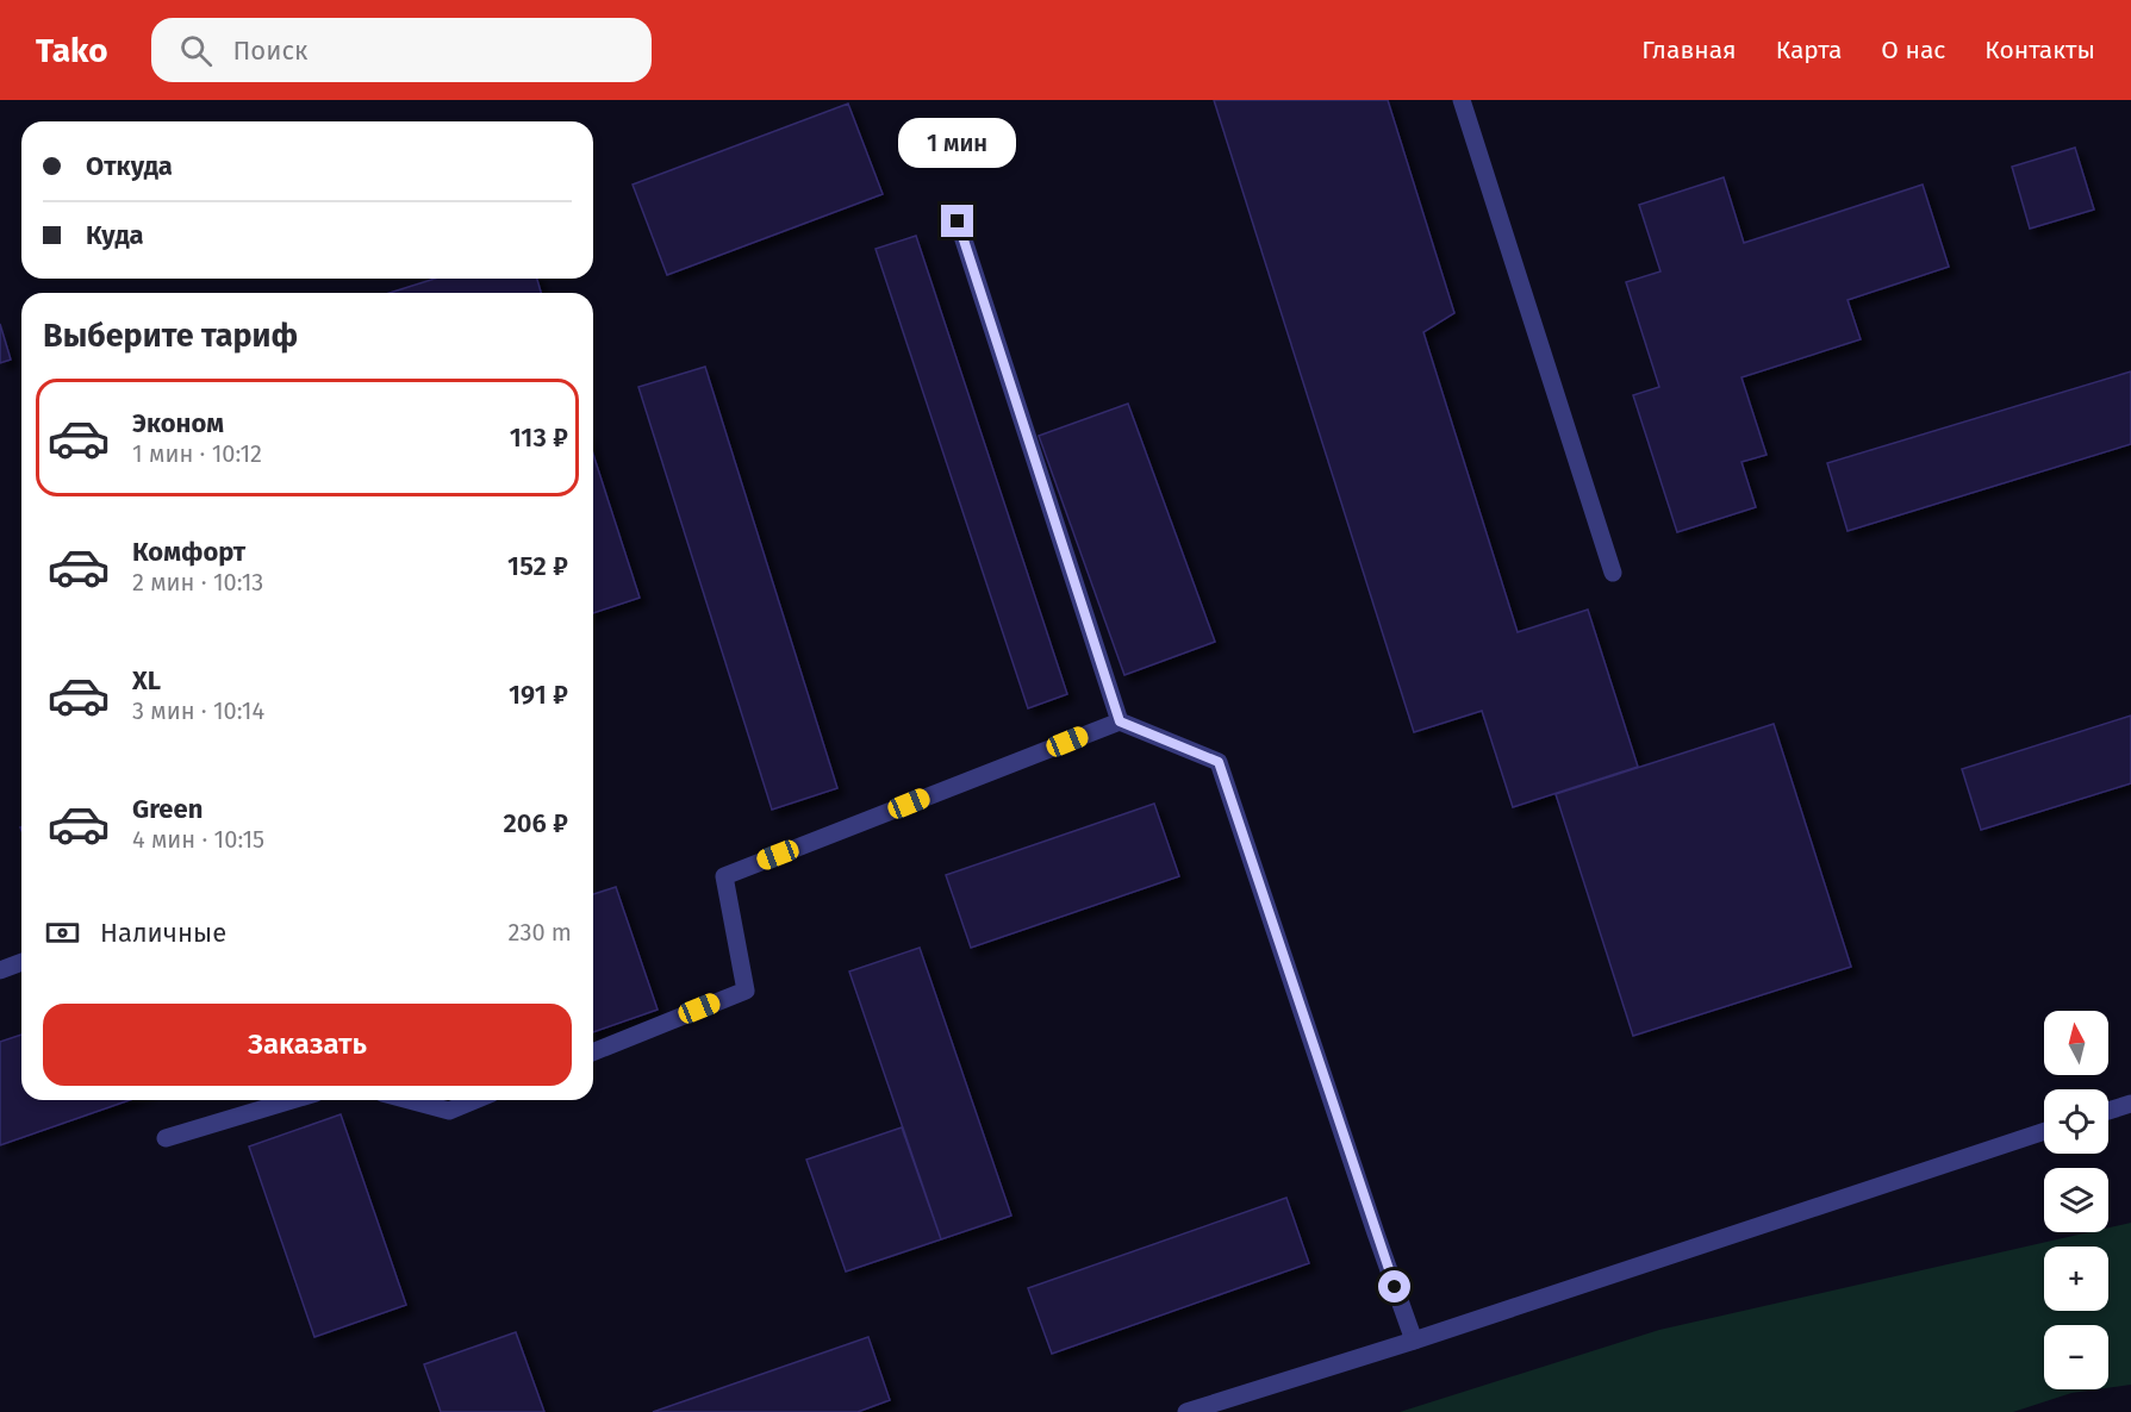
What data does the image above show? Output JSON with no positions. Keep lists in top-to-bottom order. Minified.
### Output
{"north":"top","page":{"header":"Tako","search":"Поиск","nav":["Главная","Карта","О нас","Контакты"],"bubble":"1 мин","banner":["Откуда","Куда"],"heading":"Выберите тариф","list":[{"name":"Эконом","note":"1 мин · 10:12","value":"113 ₽"},{"name":"Комфорт","note":"2 мин · 10:13","value":"152 ₽"},{"name":"XL","note":"3 мин · 10:14","value":"191 ₽"},{"name":"Green","note":"4 мин · 10:15","value":"206 ₽"}],"pay":["Наличные","230 m"],"buttons":"Заказать","map_buttons":["+","−"]}}
